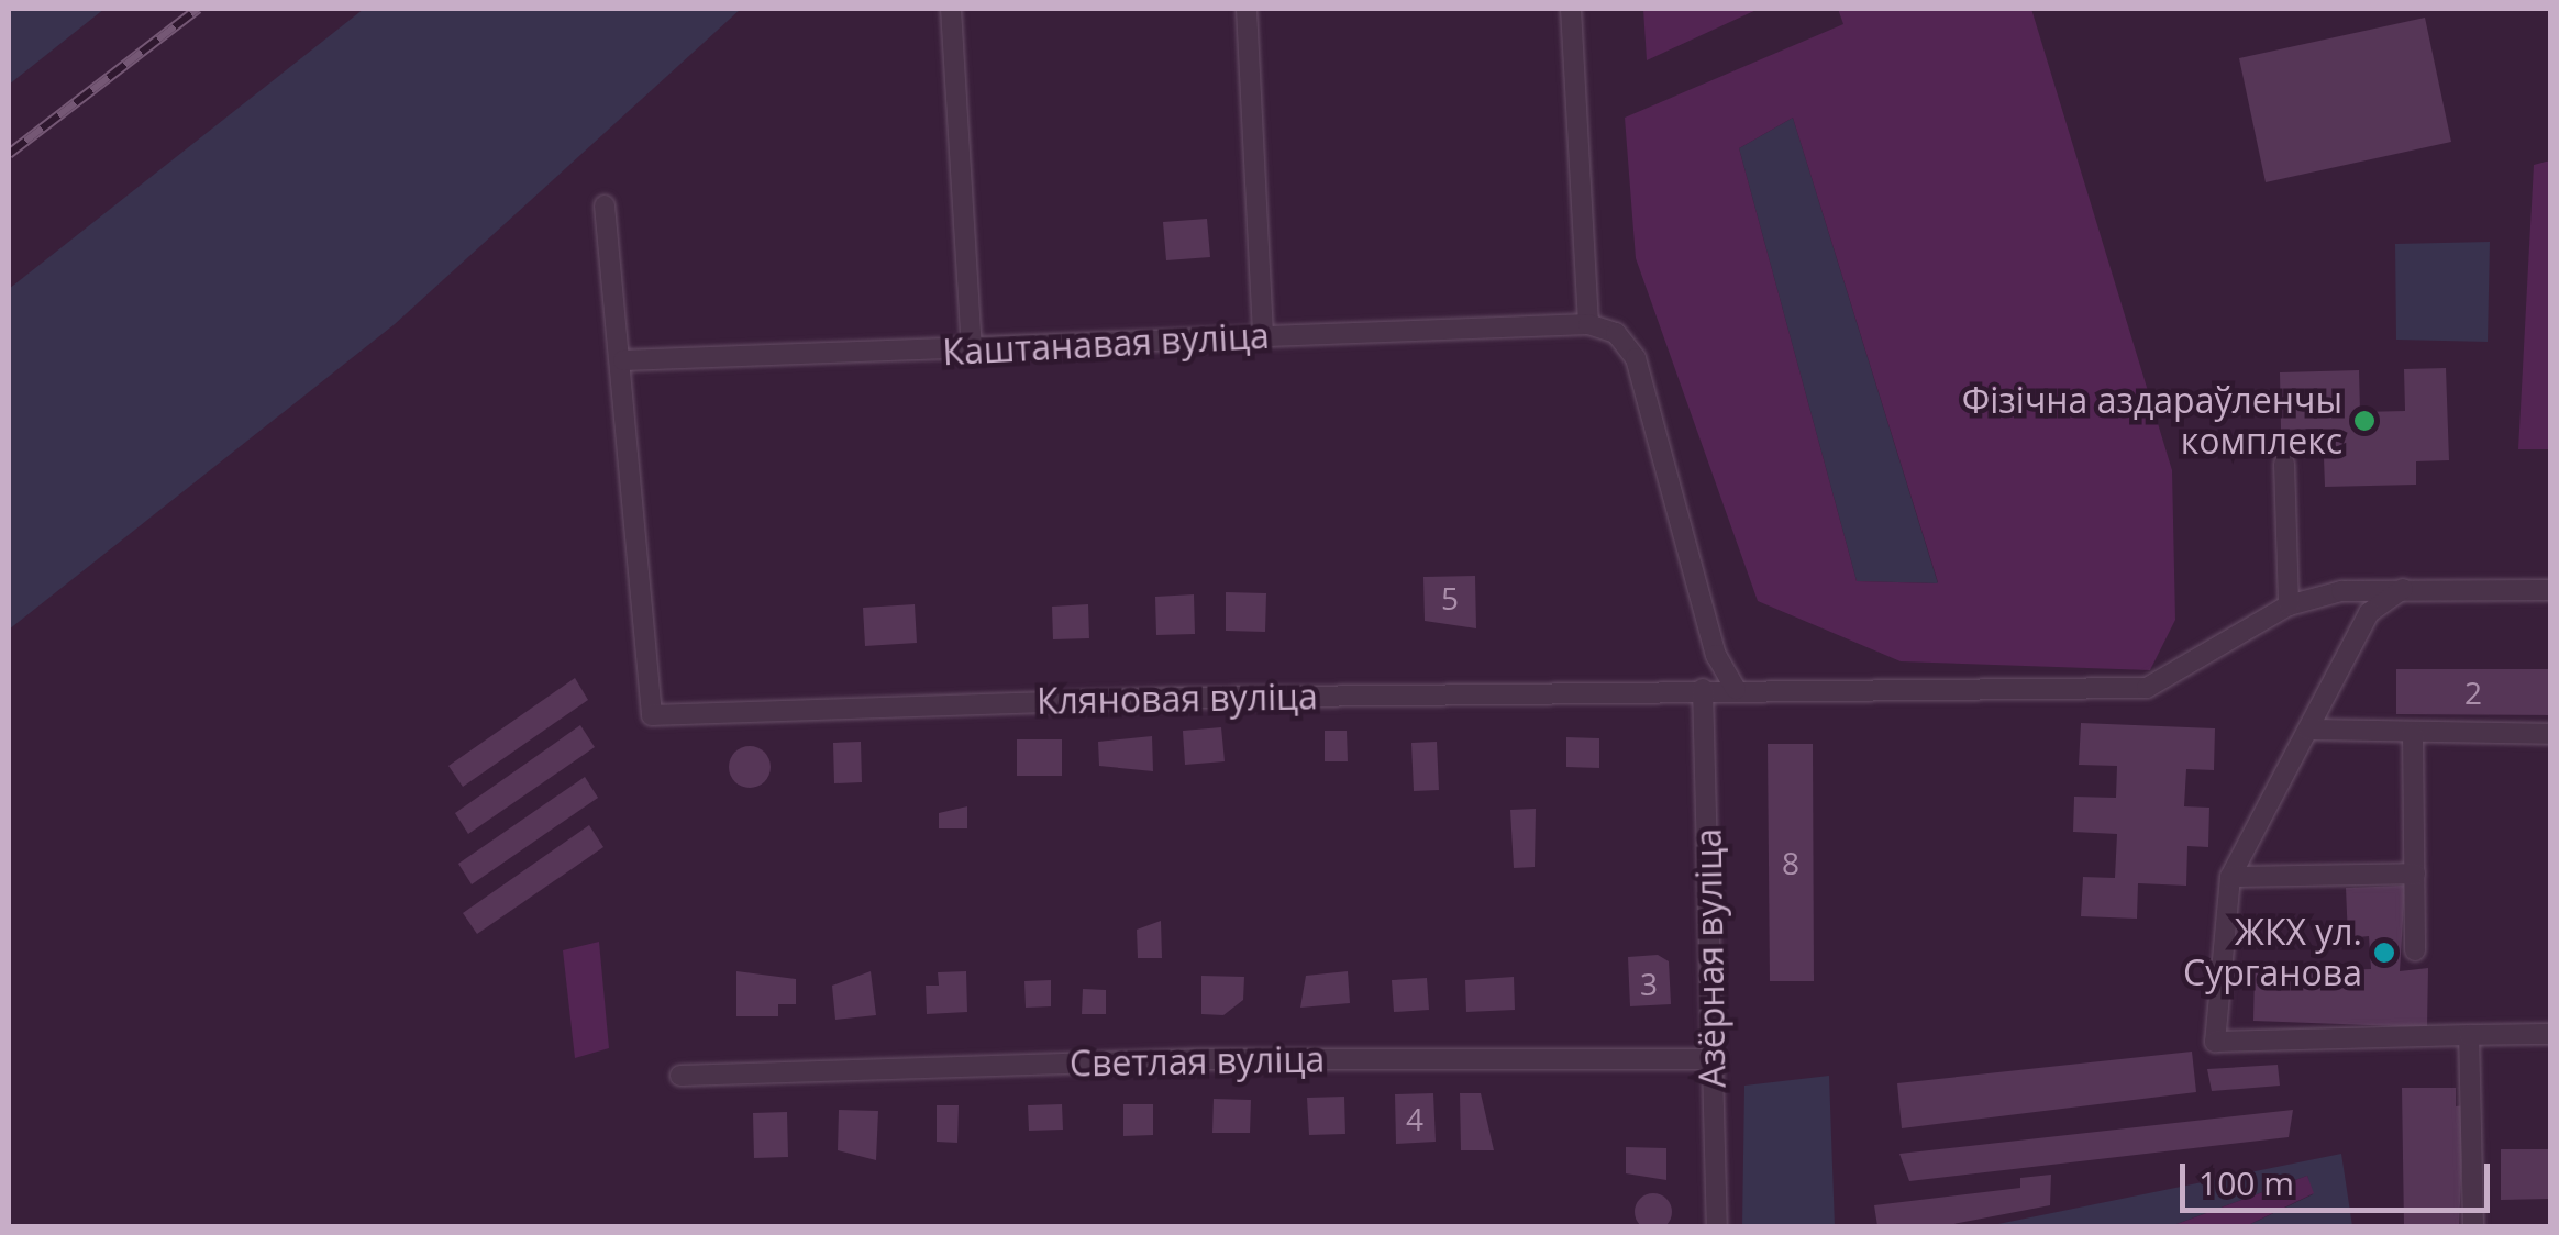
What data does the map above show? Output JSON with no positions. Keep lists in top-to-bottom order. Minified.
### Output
{"streets":{"street":["Каштанавая вуліца","Кляновая вуліца","Азёрная вуліца","Светлая вуліца"]},"crossings":[["Каштанавая вуліца","Кляновая вуліца"],["Кляновая вуліца","Азёрная вуліца"],["Азёрная вуліца","Светлая вуліца"]],"places":["Фізічна аздараўленчы комплекс","ЖКХ ул. Сурганова"],"house_numbers":["5","2","8","3","4"],"scale_bar":"100 m"}
